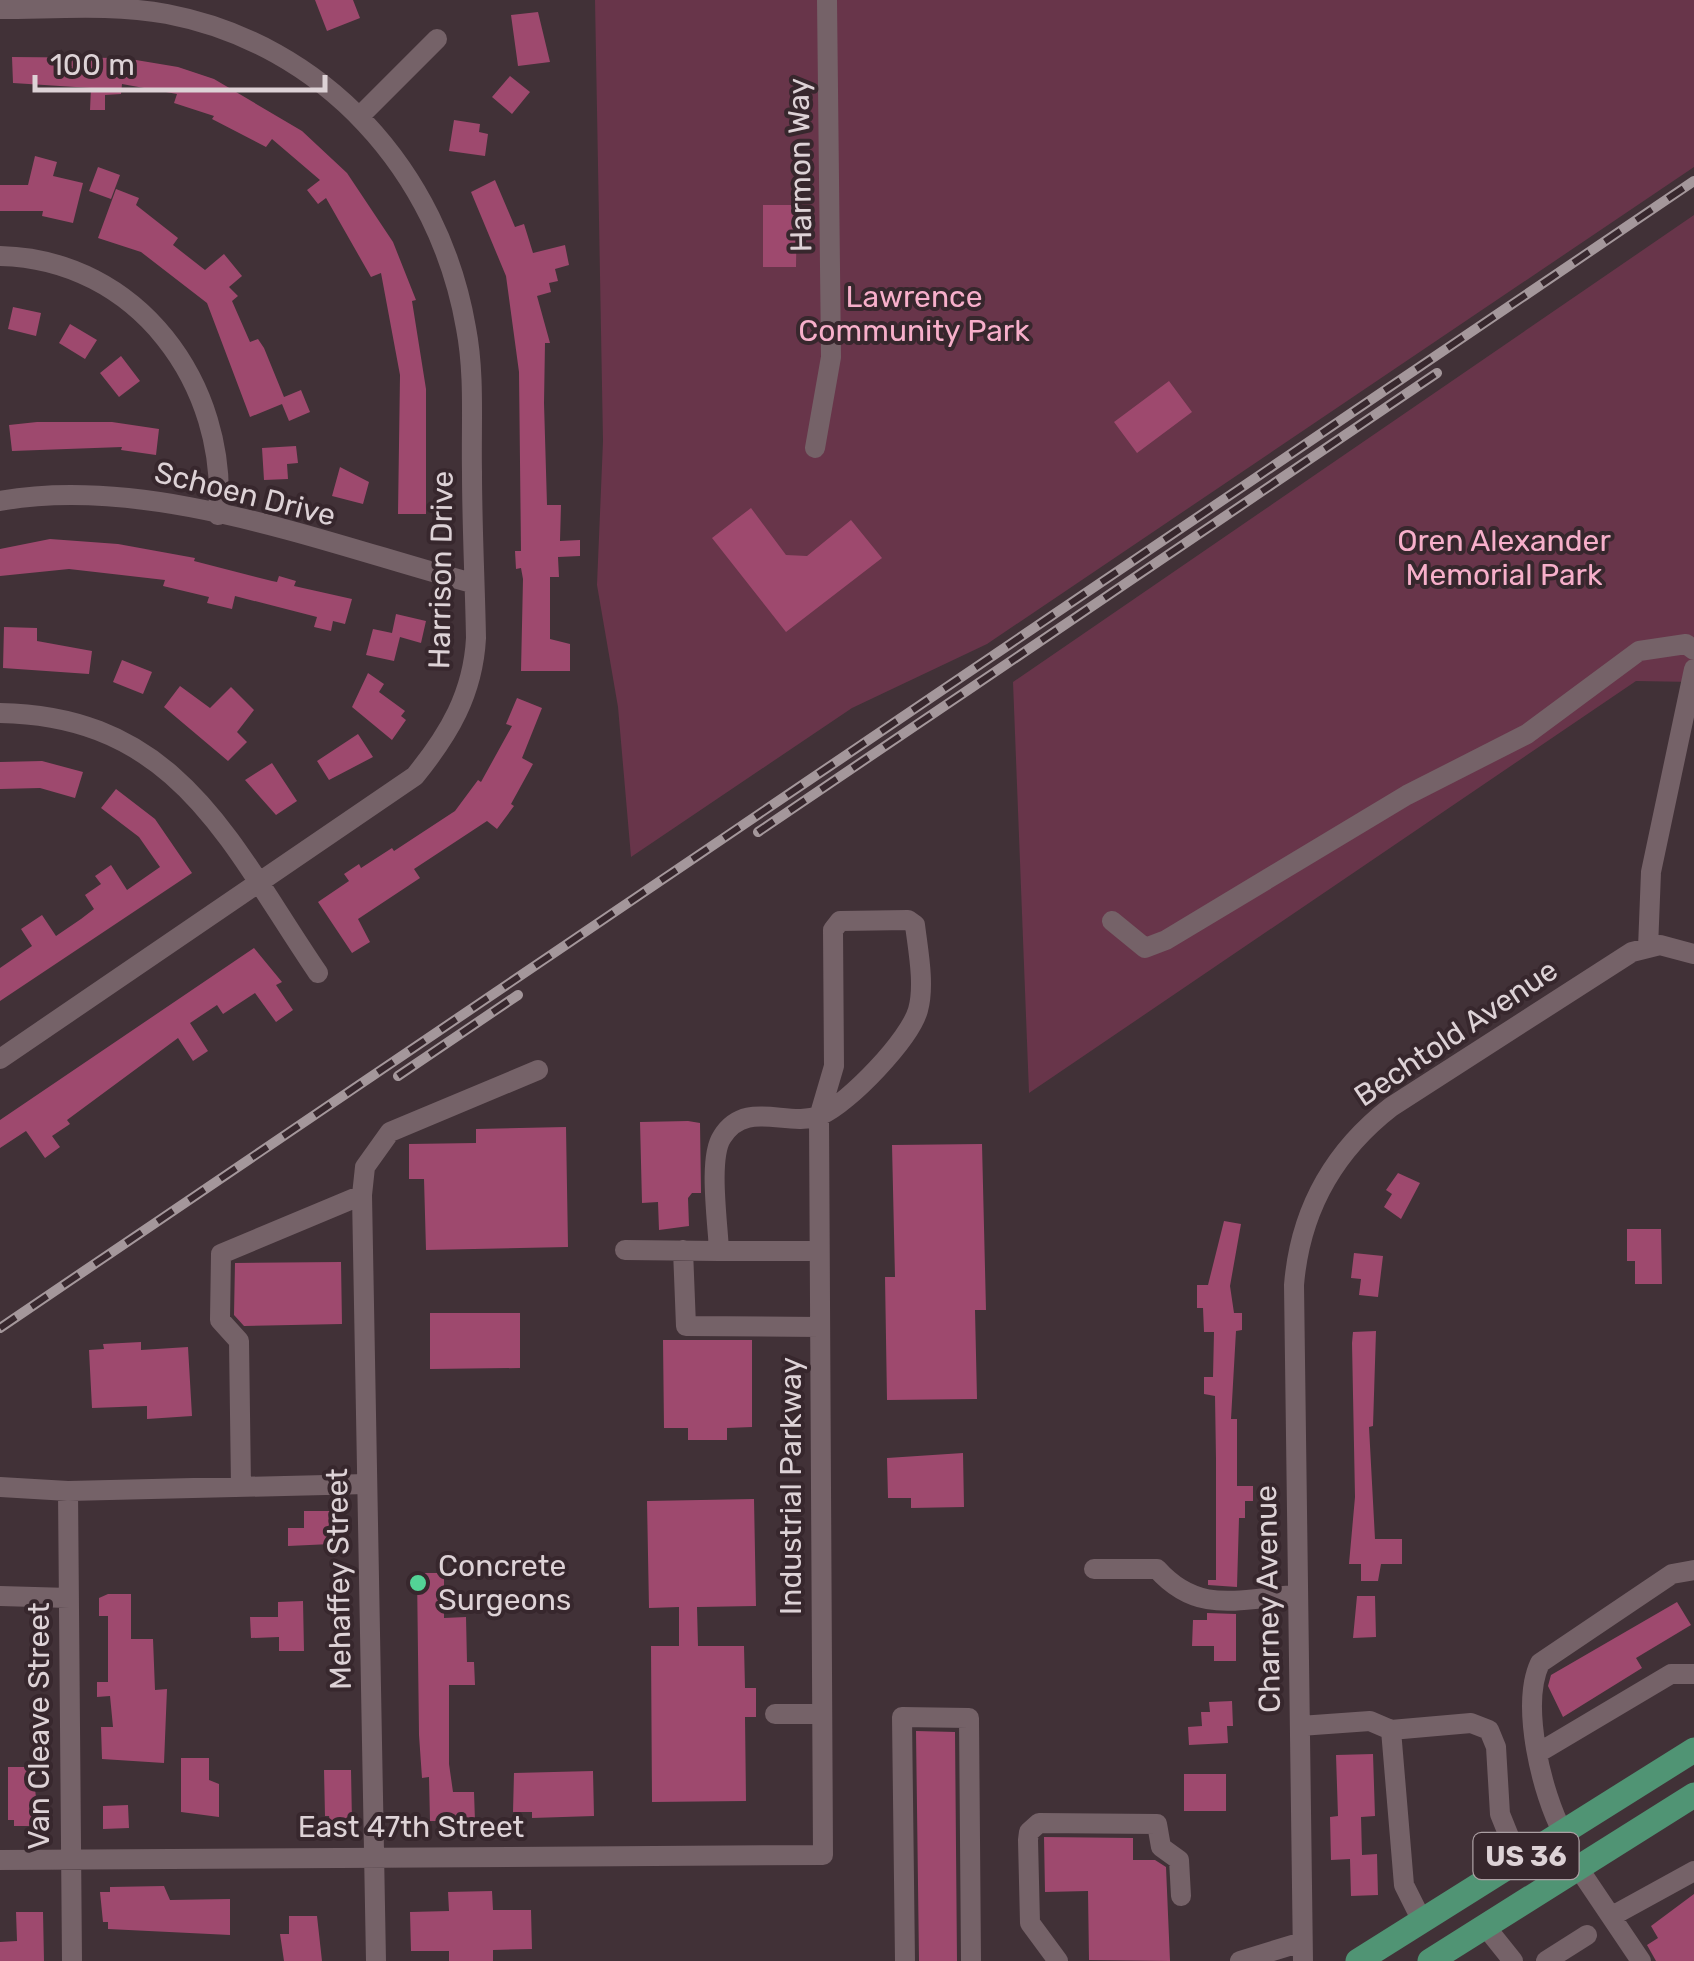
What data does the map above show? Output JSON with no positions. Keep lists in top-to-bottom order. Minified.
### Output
{"streets":{"main road":["US 36"],"street":["Harmon Way","Schoen Drive","Harrison Drive","Bechtold Avenue","Industrial Parkway","Mehaffey Street","Charney Avenue","Van Cleave Street","East 47th Street"]},"crossings":[["Schoen Drive","Harrison Drive"],["Bechtold Avenue","Charney Avenue"],["Industrial Parkway","East 47th Street"],["Mehaffey Street","East 47th Street"],["Van Cleave Street","East 47th Street"]],"parks":["Lawrence Community Park","Oren Alexander Memorial Park"],"places":["Concrete Surgeons"],"scale_bar":"100 m"}
